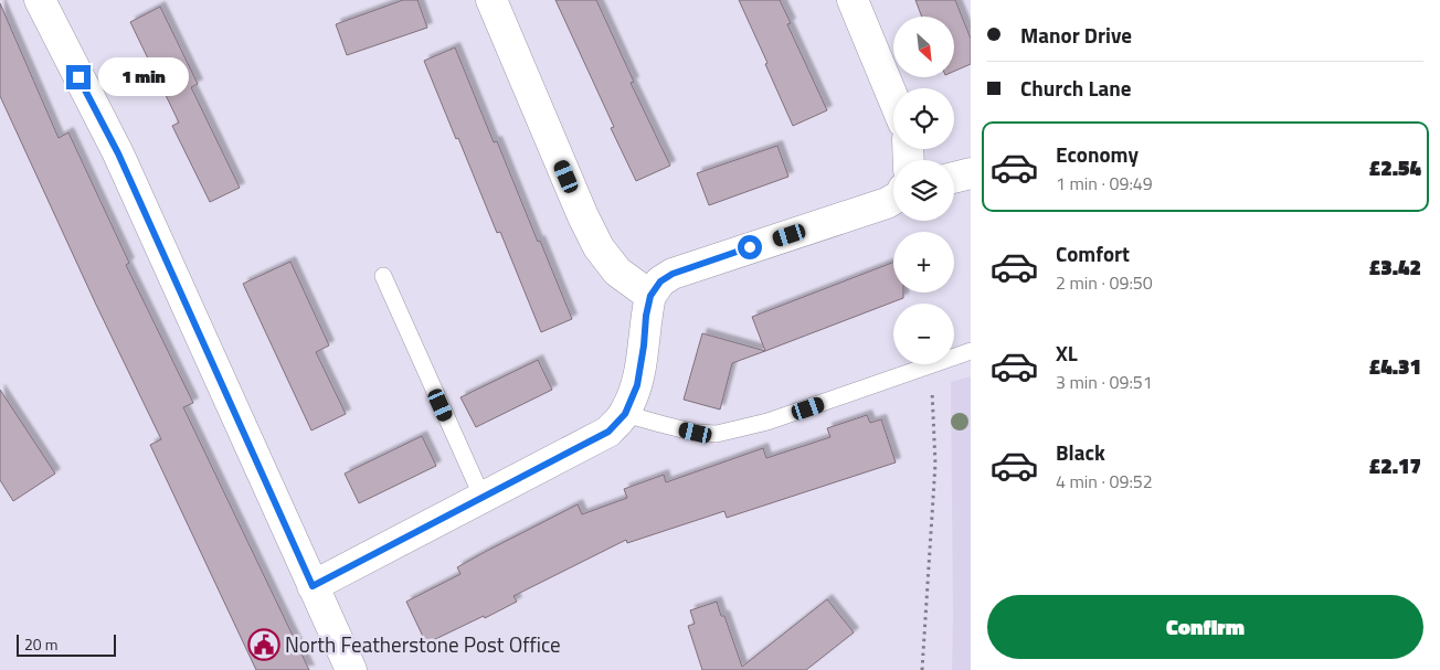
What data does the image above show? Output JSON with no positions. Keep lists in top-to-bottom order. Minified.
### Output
{"places":{"public building":["North Featherstone Post Office"]},"scale_bar":"20 m","north":"bottom right","page":{"banner":["Manor Drive","Church Lane"],"map_buttons":["+","−"],"bubble":"1 min","list":[{"name":"Economy","note":"1 min · 09:49","value":"£2.54"},{"name":"Comfort","note":"2 min · 09:50","value":"£3.42"},{"name":"XL","note":"3 min · 09:51","value":"£4.31"},{"name":"Black","note":"4 min · 09:52","value":"£2.17"}],"buttons":"Confirm","scale":"20 m"}}
